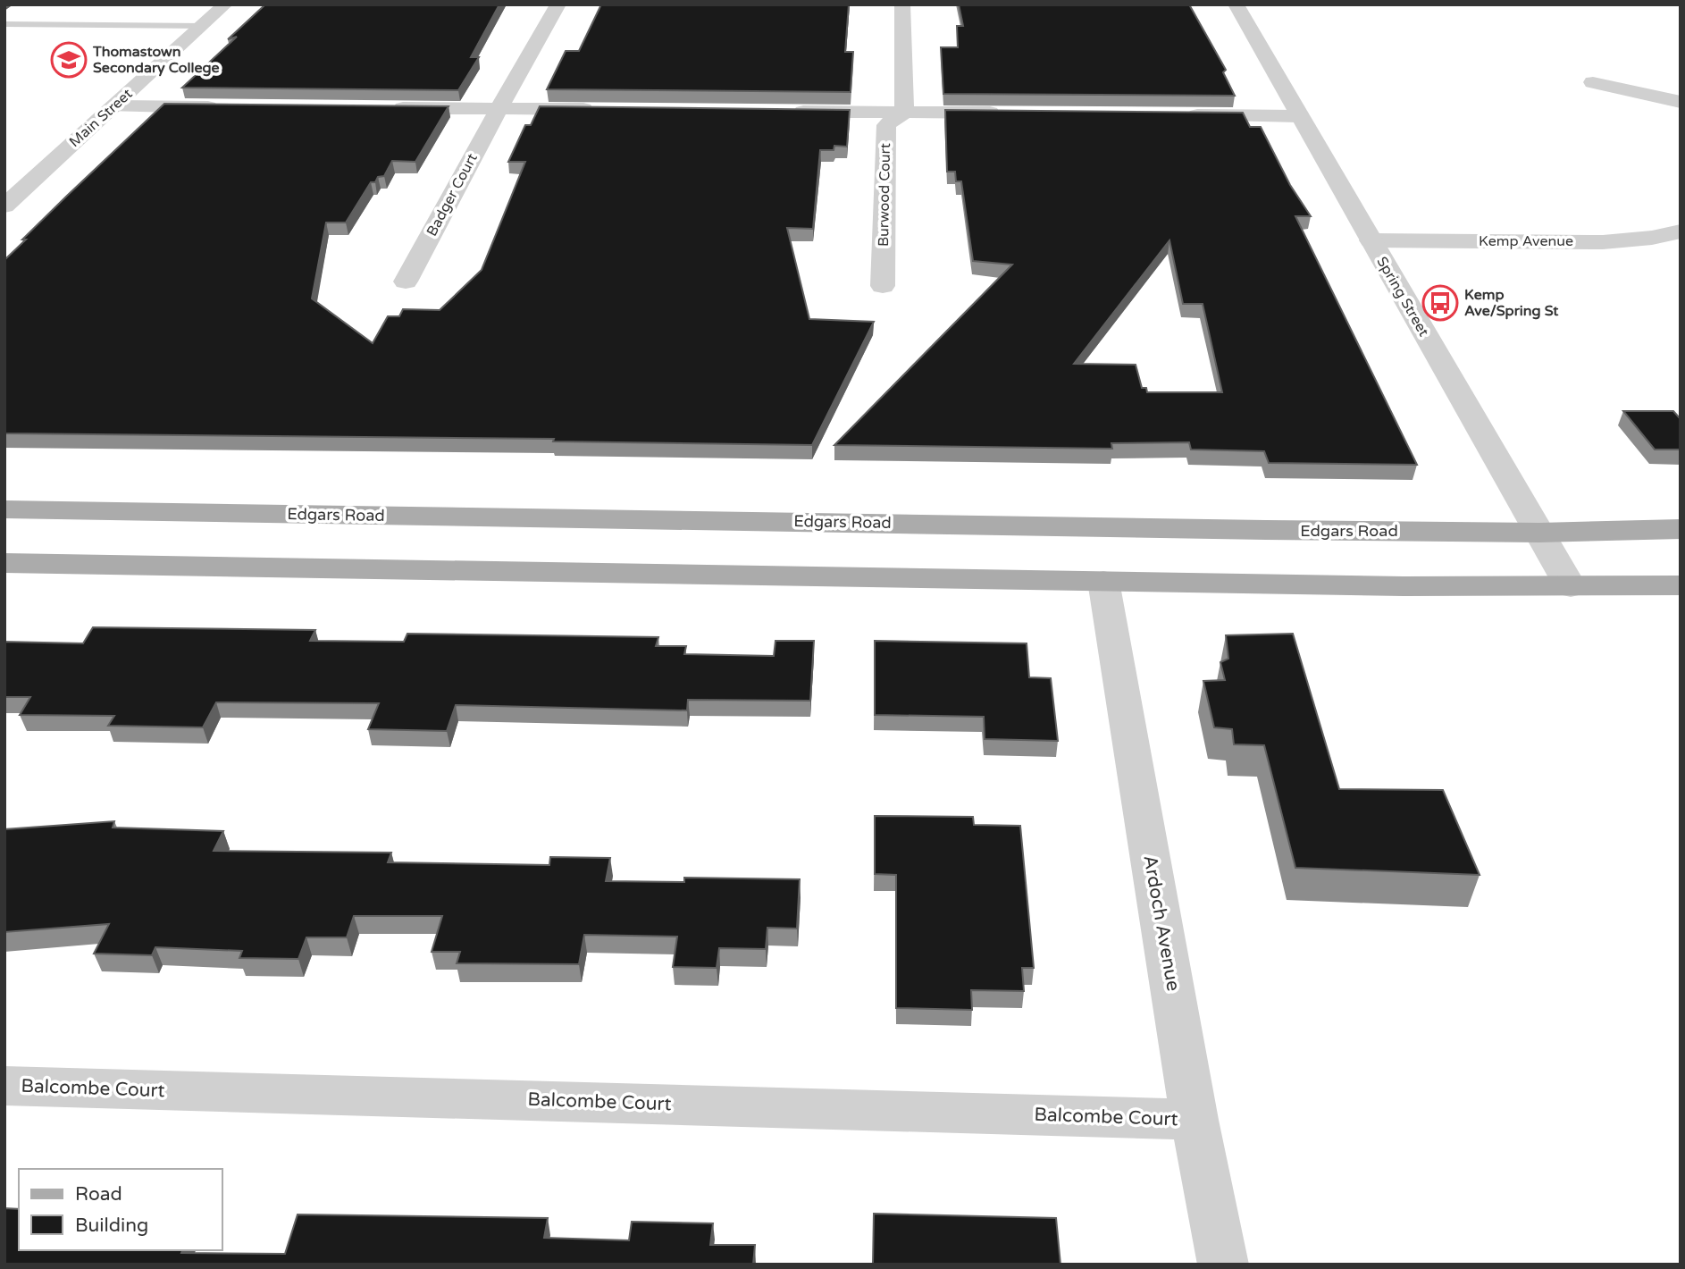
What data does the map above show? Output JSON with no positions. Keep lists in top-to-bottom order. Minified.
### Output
{"streets":{"main road":["Edgars Road"],"street":["Main Street","Badger Court","Burwood Court","Kemp Avenue","Spring Street","Ardoch Avenue","Balcombe Court"]},"crossings":[["Kemp Avenue","Spring Street"],["Spring Street","Edgars Road"],["Ardoch Avenue","Balcombe Court"]],"places":{"school or university":["Thomastown Secondary College"],"bus stop":["Kemp Ave/Spring St"]},"legend":["Road","Building"]}
